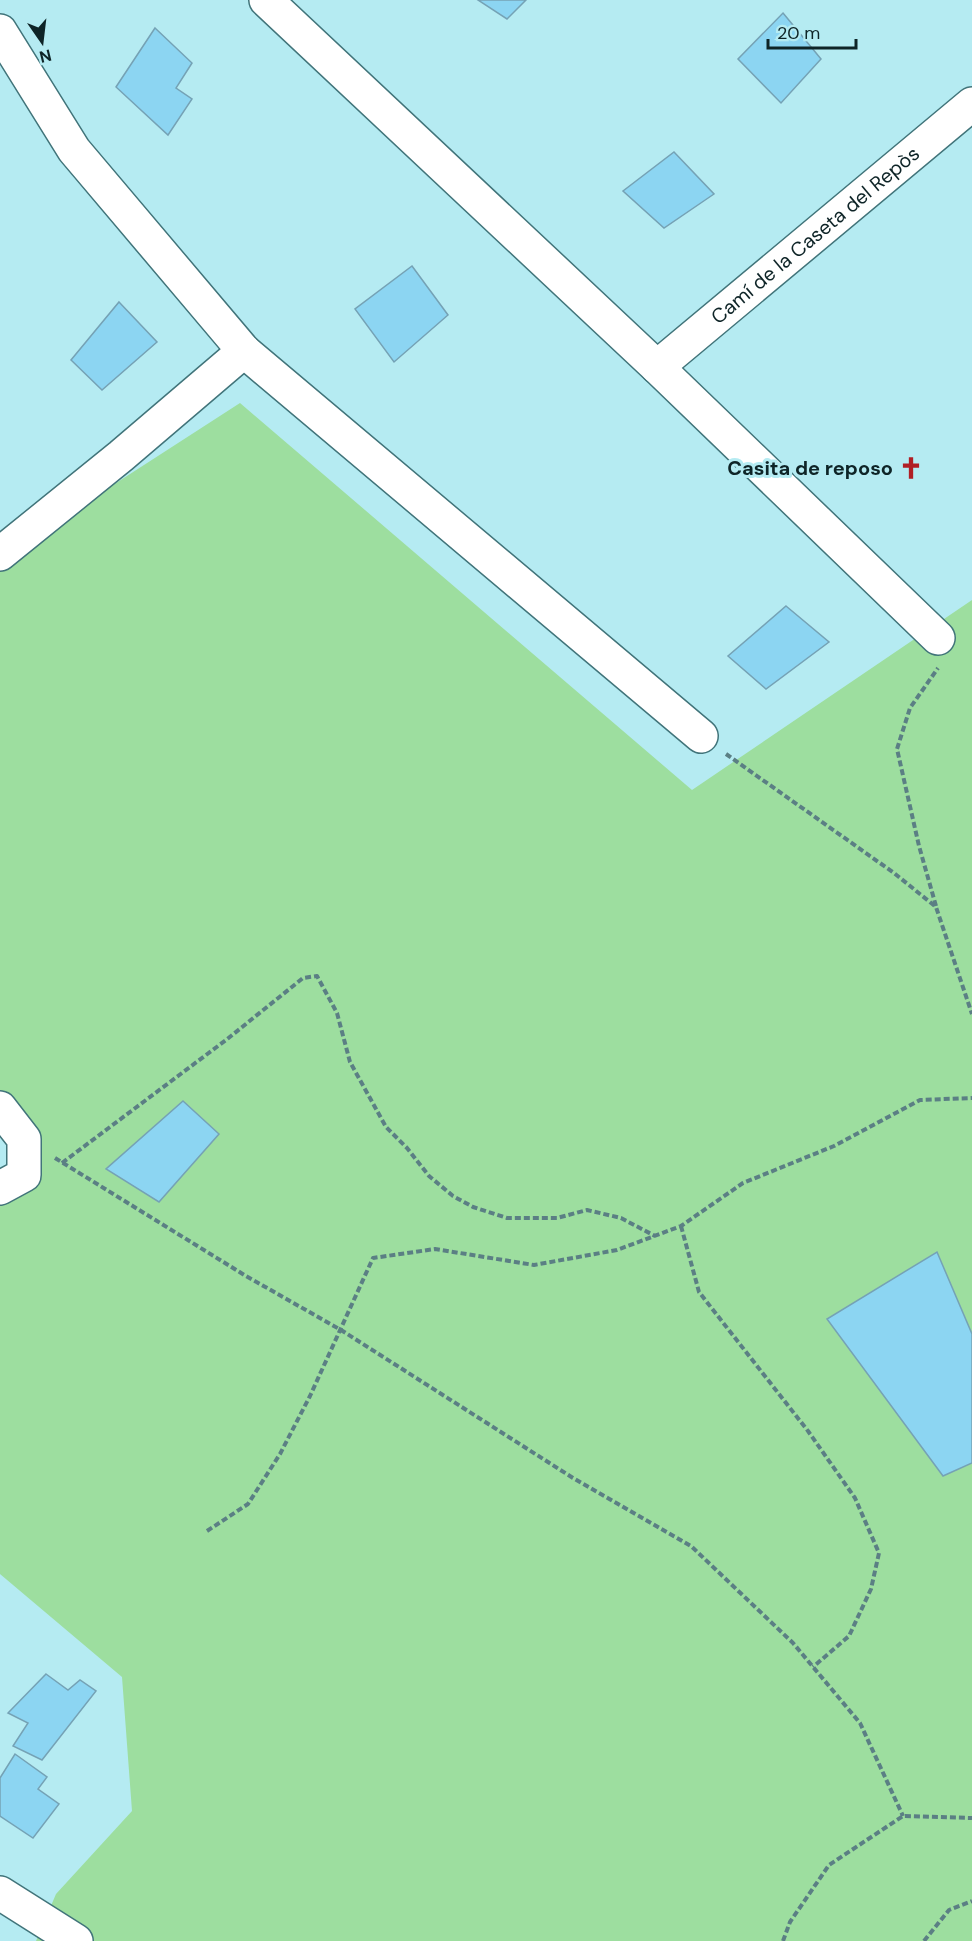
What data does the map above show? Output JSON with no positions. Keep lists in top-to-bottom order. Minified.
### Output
{"streets":{"street":["Camí de la Caseta del Repòs"]},"places":{"church":["Casita de reposo"]},"scale_bar":"20 m","north":"bottom"}
